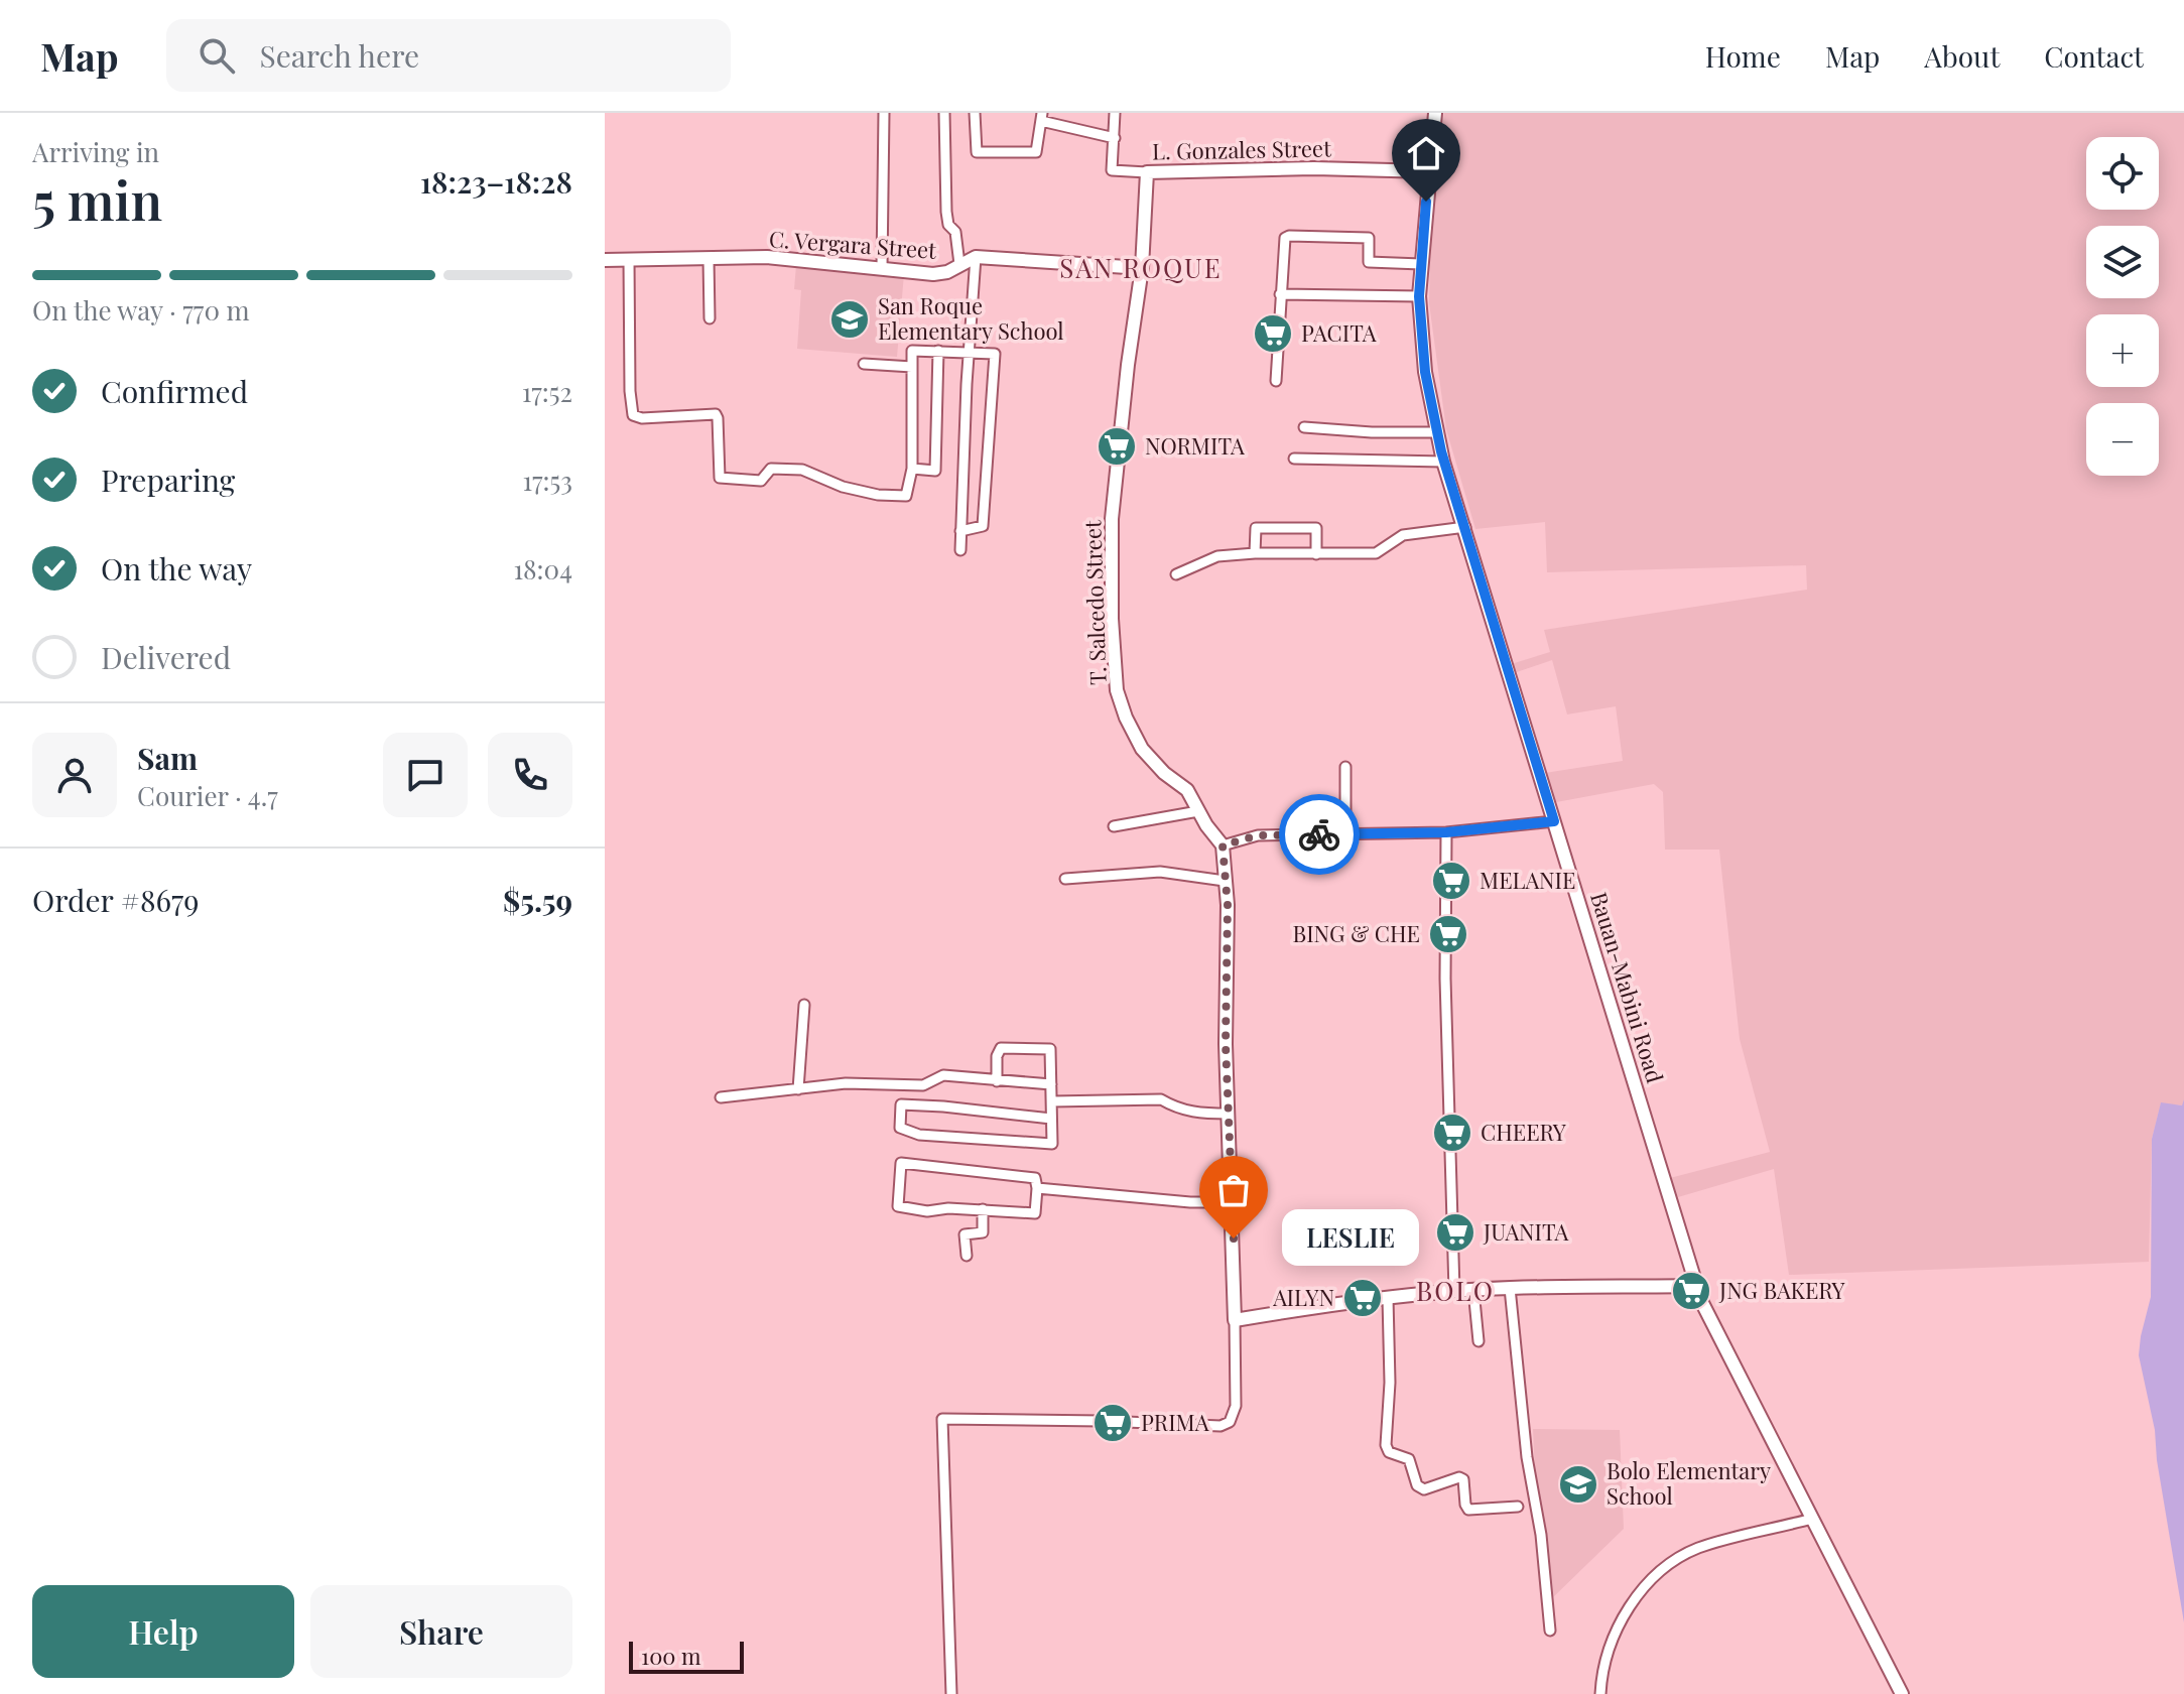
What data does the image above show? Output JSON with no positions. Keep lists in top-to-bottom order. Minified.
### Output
{"streets":{"street":["L. Gonzales Street","C. Vergara Street","T. Salcedo Street","Bauan-Mabini Road"]},"crossings":[["L. Gonzales Street","T. Salcedo Street"],["L. Gonzales Street","Bauan-Mabini Road"],["C. Vergara Street","T. Salcedo Street"]],"districts":["SAN ROQUE","BOLO"],"places":{"school or university":["San Roque Elementary School","Bolo Elementary School"],"supermarket":["PACITA","NORMITA","MELANIE","BING & CHE","CHEERY","JUANITA","JNG BAKERY","AILYN","PRIMA"],"other":["LESLIE"]},"scale_bar":"100 m","page":{"header":"Map","search":"Search here","nav":["Home","Map","About","Contact"],"heading":["5 min","Arriving in","18:23–18:28"],"panel":["Sam","Courier · 4.7","Order #8679","$5.59"],"map_buttons":["+","−"],"bar":"On the way · 770 m","list":[["Confirmed","17:52"],["Preparing","17:53"],["On the way","18:04"],"Delivered"],"bubble":"LESLIE","buttons":["Help","Share"],"scale":"100 m"}}
